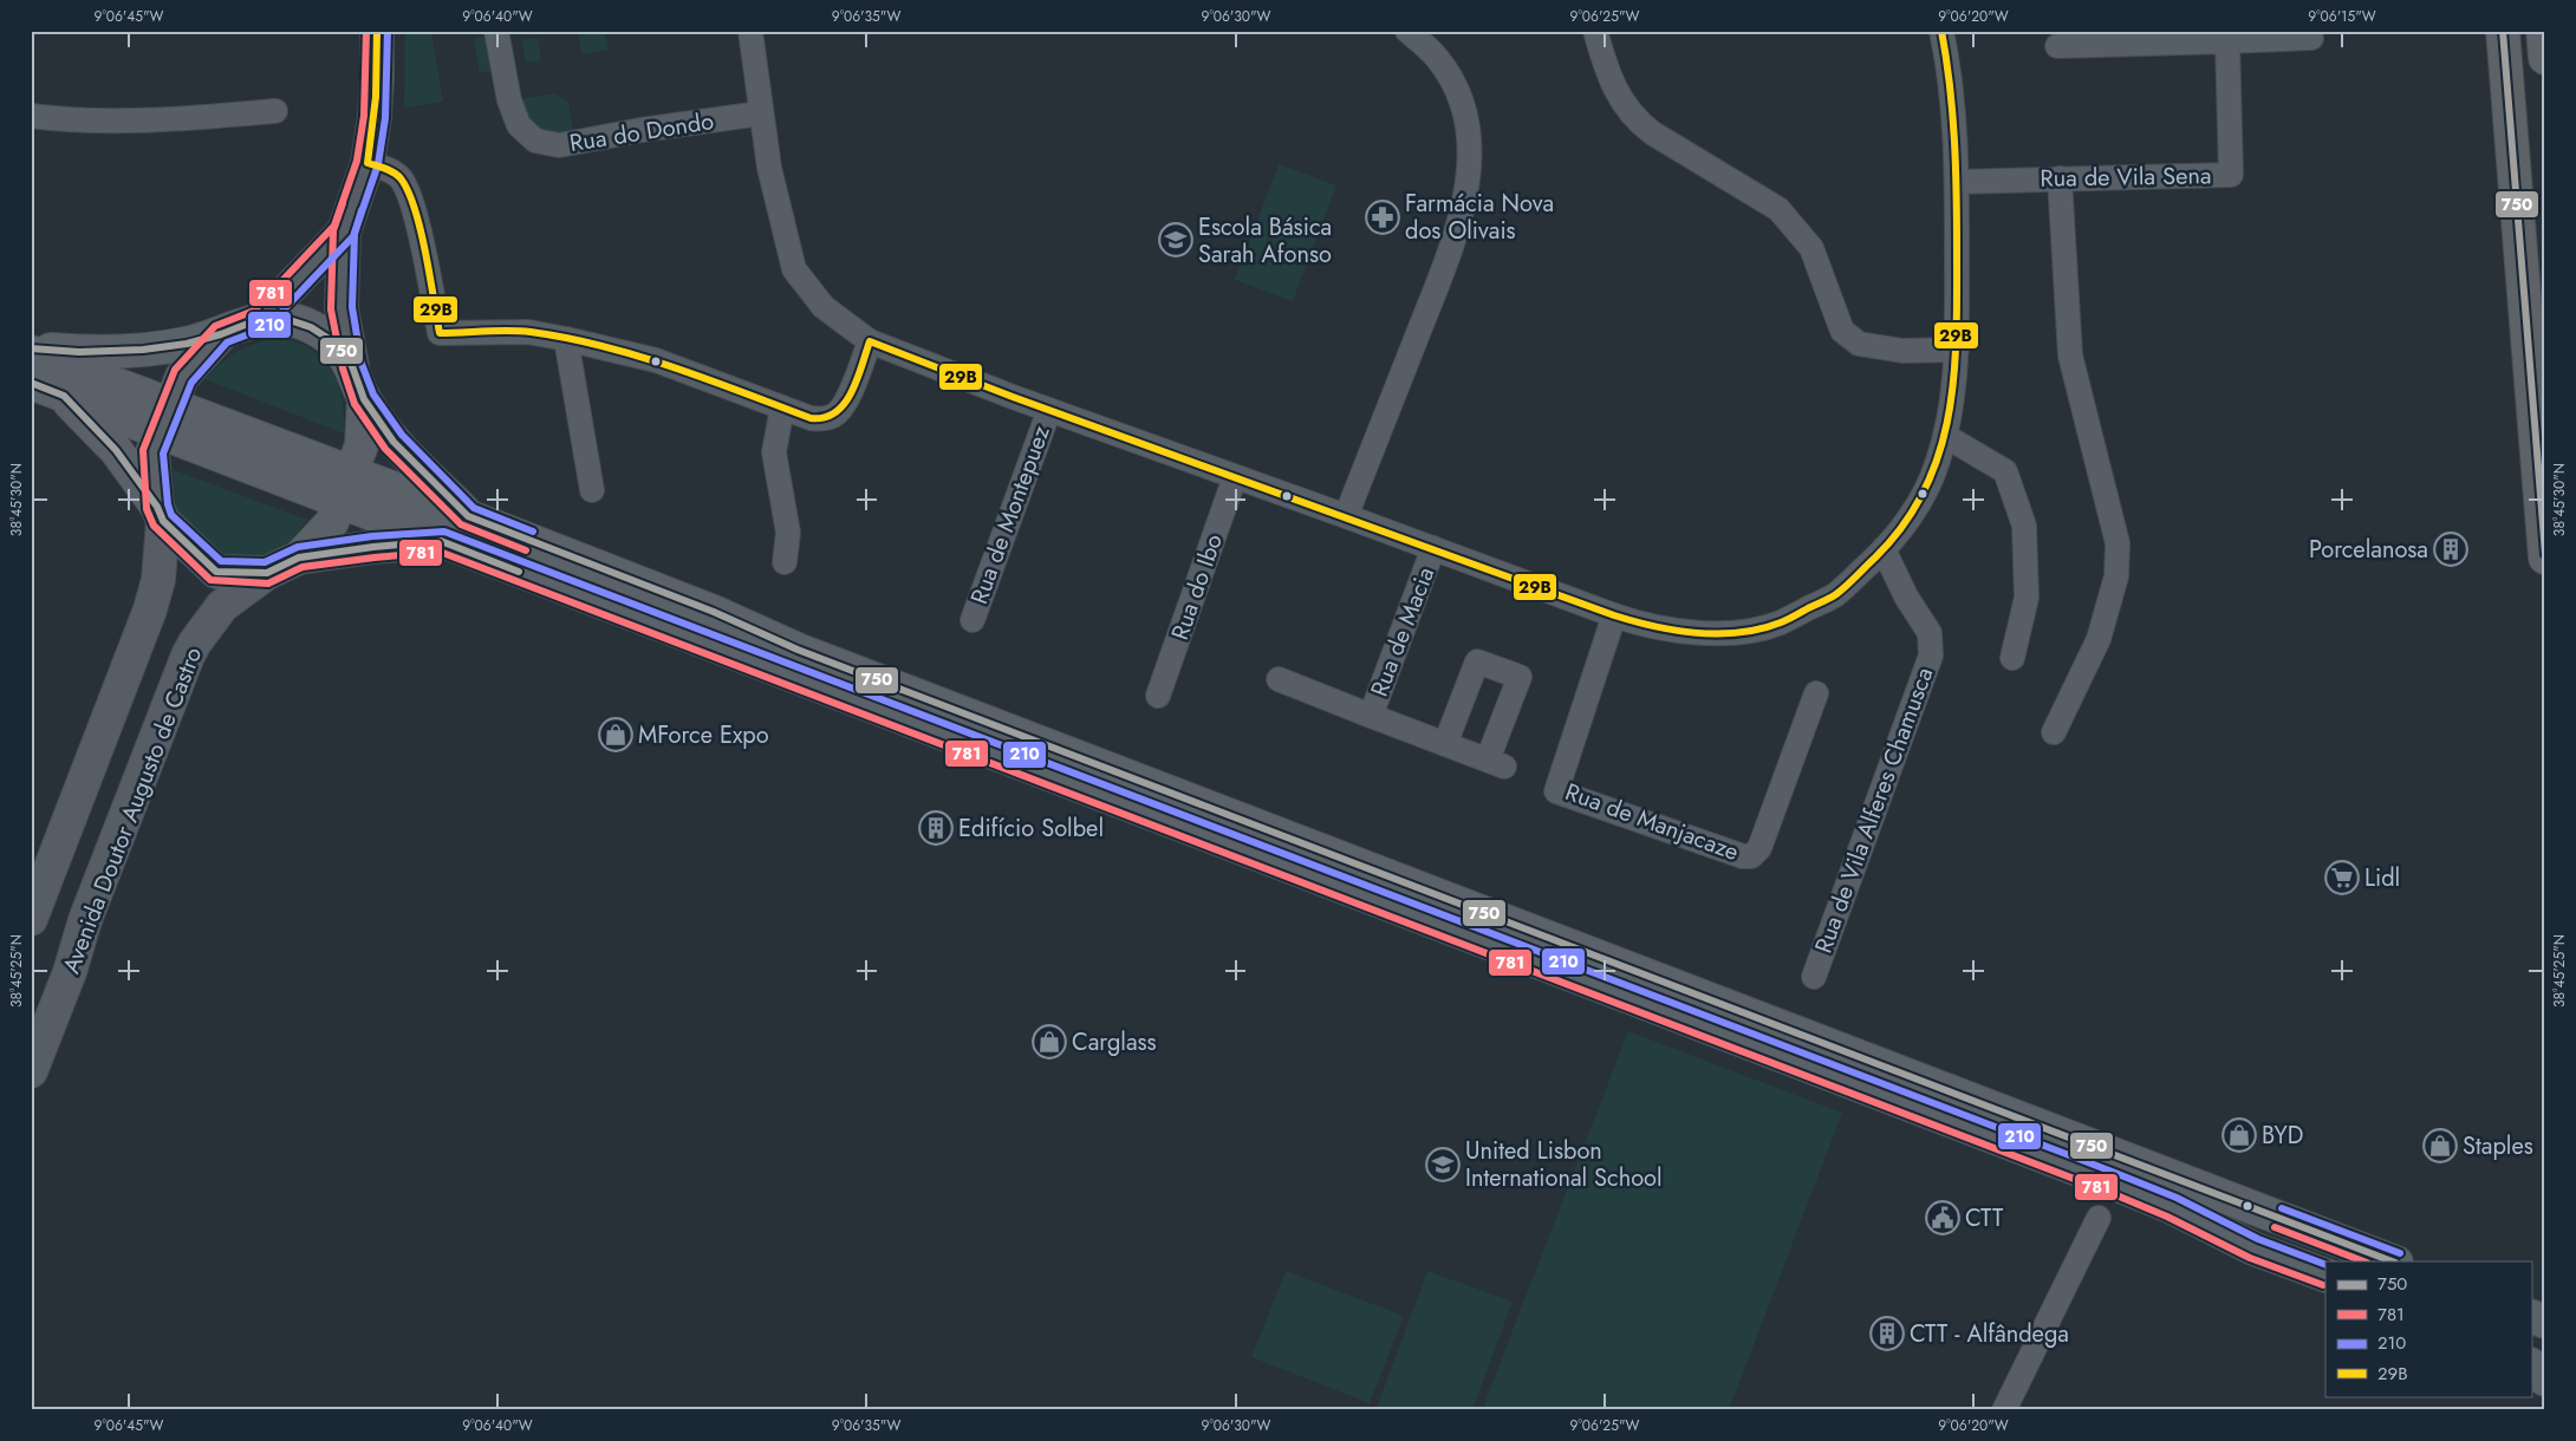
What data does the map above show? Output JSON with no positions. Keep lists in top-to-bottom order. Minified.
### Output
{"streets":{"main road":["Avenida Doutor Augusto de Castro"],"street":["Rua do Dondo","Rua de Vila Sena","Rua de Montepuez","Rua do Ibo","Rua de Macia","Rua de Vila Alferes Chamusca","Rua de Manjacaze"]},"places":{"pharmacy":["Farmácia Nova dos Olivais"],"school or university":["Escola Básica Sarah Afonso","United Lisbon International School"],"building":["Porcelanosa","Edifício Solbel","CTT - Alfândega"],"shop":["MForce Expo","Carglass","BYD","Staples"],"supermarket":["Lidl"],"public building":["CTT"]},"lines":["transit line 750","transit line 781","transit line 210","transit line 29B"],"legend":["750","781","210","29B"],"coordinates":["9°06'45\"W","9°06'40\"W","9°06'35\"W","9°06'30\"W","9°06'25\"W","9°06'20\"W","9°06'15\"W","38°45'30\"N","38°45'25\"N"]}
